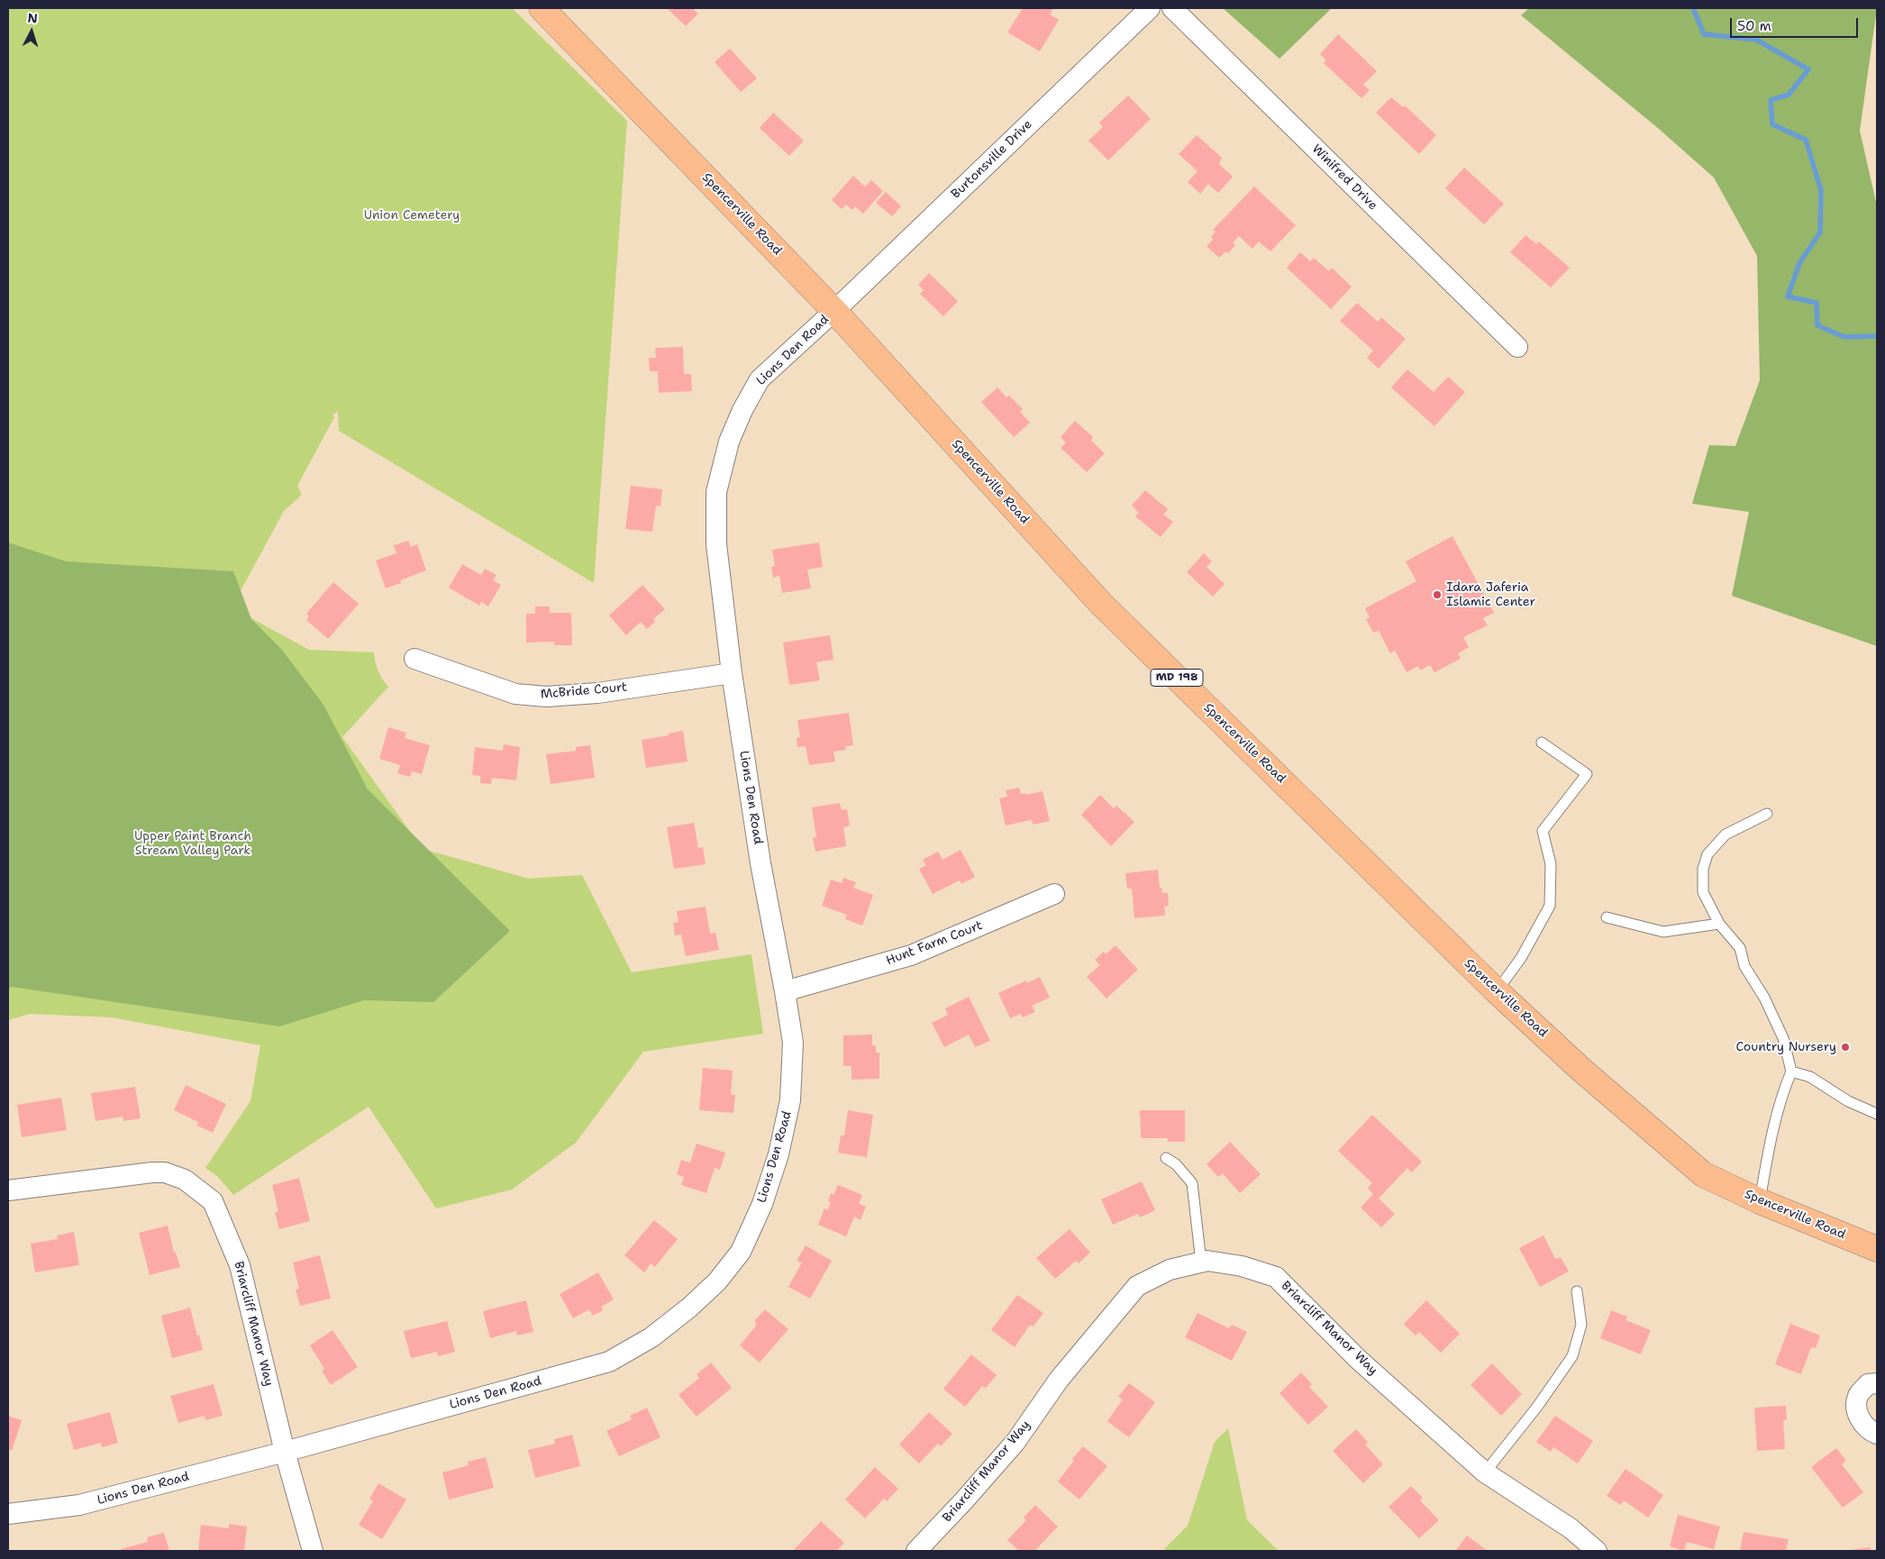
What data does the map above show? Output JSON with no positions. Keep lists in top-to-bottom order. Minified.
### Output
{"streets":{"main road":["Spencerville Road","MD 198"],"street":["Burtonsville Drive","Winifred Drive","Lions Den Road","McBride Court","Hunt Farm Court","Briarcliff Manor Way"]},"crossings":[["Burtonsville Drive","Spencerville Road"],["Burtonsville Drive","Lions Den Road"],["Spencerville Road","Lions Den Road"],["Lions Den Road","McBride Court"],["Lions Den Road","Hunt Farm Court"],["Lions Den Road","Briarcliff Manor Way"]],"parks":["Union Cemetery","Upper Paint Branch Stream Valley Park"],"places":["Idara Jaferia Islamic Center","Country Nursery"],"scale_bar":"50 m","north":"top"}
